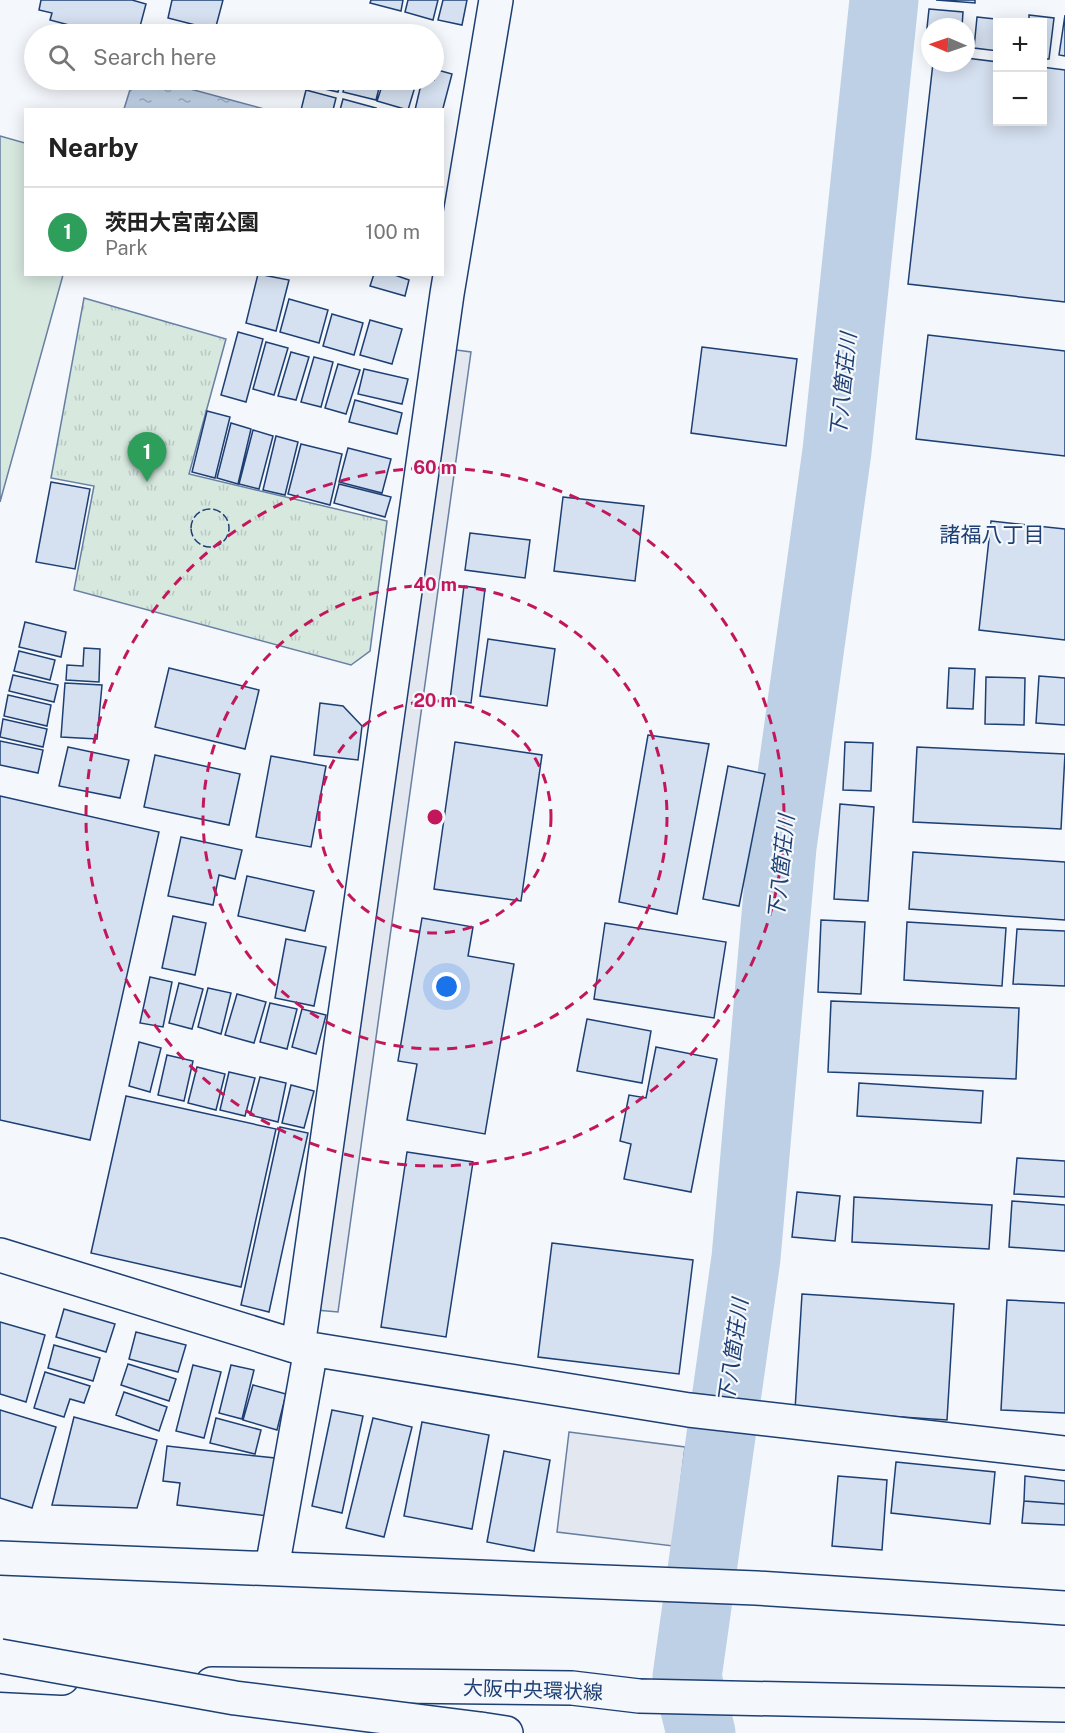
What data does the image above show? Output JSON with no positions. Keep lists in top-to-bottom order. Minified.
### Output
{"streets":{"main road":["大阪中央環状線"]},"districts":["諸福八丁目"],"water":["下八箇荘川"],"north":"left","page":{"map_buttons":["+","−"],"search":"Search here","heading":"Nearby","list":[{"mark":"1","name":"茨田大宮南公園","note":"Park","value":"100 m"}],"pins":"1"},"rings":["60 m","40 m","20 m"]}
